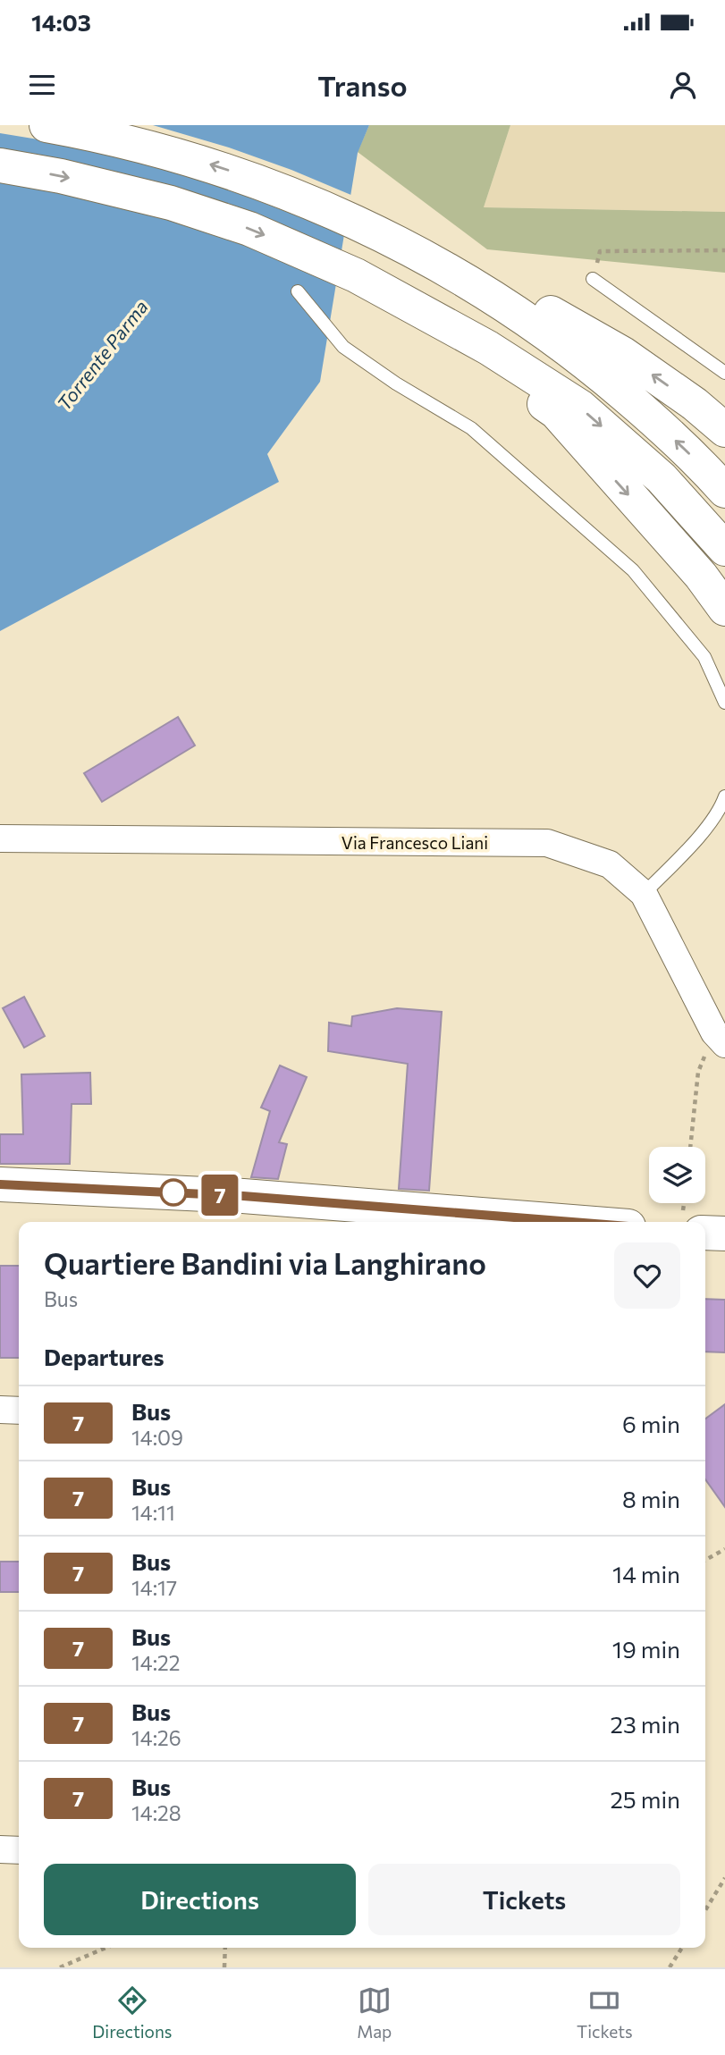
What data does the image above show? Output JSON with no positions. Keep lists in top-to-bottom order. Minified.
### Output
{"streets":{"street":["Via Francesco Liani"]},"water":["Torrente Parma"],"lines":["bus line 7"],"page":{"status":"14:03","header":"Transo","on_map":"7","heading":[["Quartiere Bandini via Langhirano","Bus"],"Departures"],"list":[{"mark":"7","name":"Bus","note":"14:09","value":"6 min"},{"mark":"7","name":"Bus","note":"14:11","value":"8 min"},{"mark":"7","name":"Bus","note":"14:17","value":"14 min"},{"mark":"7","name":"Bus","note":"14:22","value":"19 min"},{"mark":"7","name":"Bus","note":"14:26","value":"23 min"},{"mark":"7","name":"Bus","note":"14:28","value":"25 min"}],"buttons":["Directions","Tickets"],"tabs":["Directions","Map","Tickets"]}}
